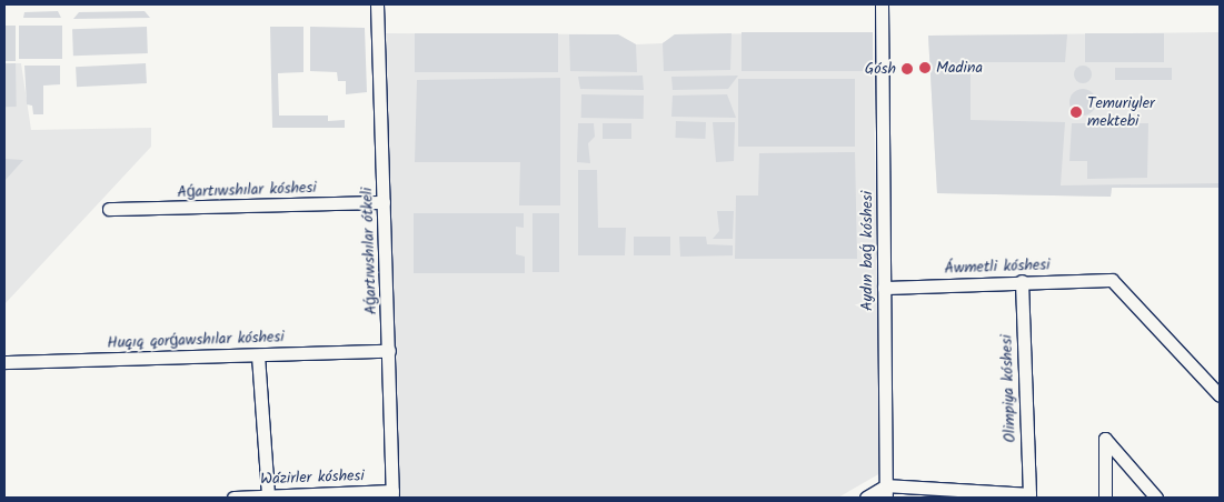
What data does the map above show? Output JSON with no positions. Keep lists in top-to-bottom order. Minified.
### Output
{"streets":{"street":["Aǵartıwshılar kóshesi","Aǵartıwshılar ótkeli","Aydın baǵ kóshesi","Áwmetli kóshesi","Huqıq qorǵawshılar kóshesi","Olimpiya kóshesi","Wázirler kóshesi"]},"crossings":[["Aǵartıwshılar kóshesi","Aǵartıwshılar ótkeli"],["Aǵartıwshılar ótkeli","Huqıq qorǵawshılar kóshesi"],["Aǵartıwshılar ótkeli","Wázirler kóshesi"],["Aydın baǵ kóshesi","Áwmetli kóshesi"],["Aydın baǵ kóshesi","Olimpiya kóshesi"],["Áwmetli kóshesi","Olimpiya kóshesi"]],"places":["Madina","Gósh","Temuriyler mektebi"]}
